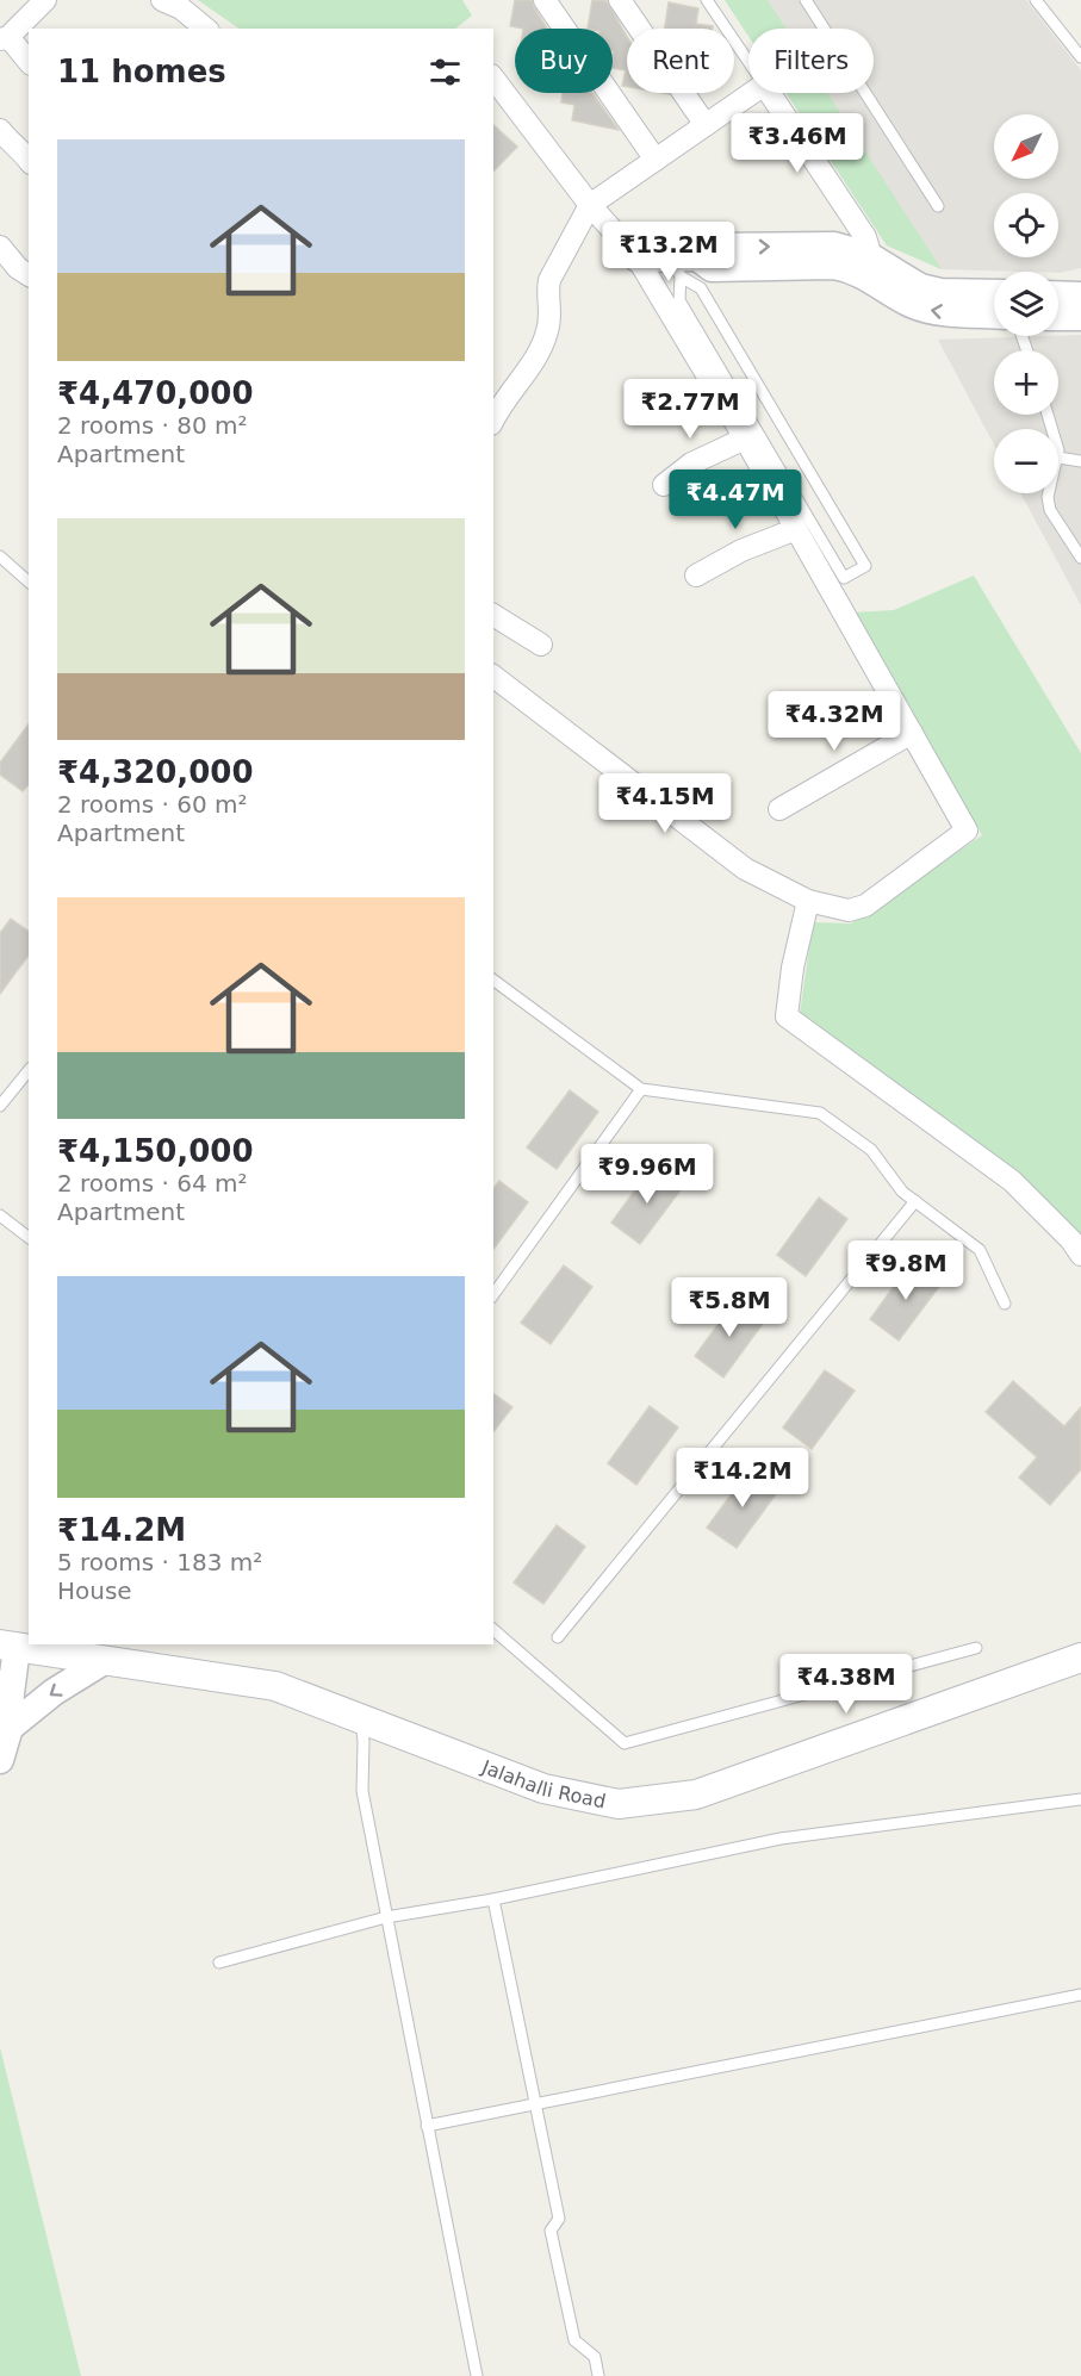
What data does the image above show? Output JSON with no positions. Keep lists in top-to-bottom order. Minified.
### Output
{"streets":{"main road":["Jalahalli Road"]},"north":"bottom left","page":{"chip":["Buy","Rent","Filters"],"heading":"11 homes","price":["₹3.46M","₹13.2M","₹2.77M","₹4.47M","₹4.32M","₹4.15M","₹9.96M","₹9.8M","₹5.8M","₹14.2M","₹4.38M"],"map_buttons":["+","−"],"list":[{"name":"₹4,470,000","note":"2 rooms · 80 m² · Apartment"},{"name":"₹4,320,000","note":"2 rooms · 60 m² · Apartment"},{"name":"₹4,150,000","note":"2 rooms · 64 m² · Apartment"},{"name":"₹14.2M","note":"5 rooms · 183 m² · House"}]}}
